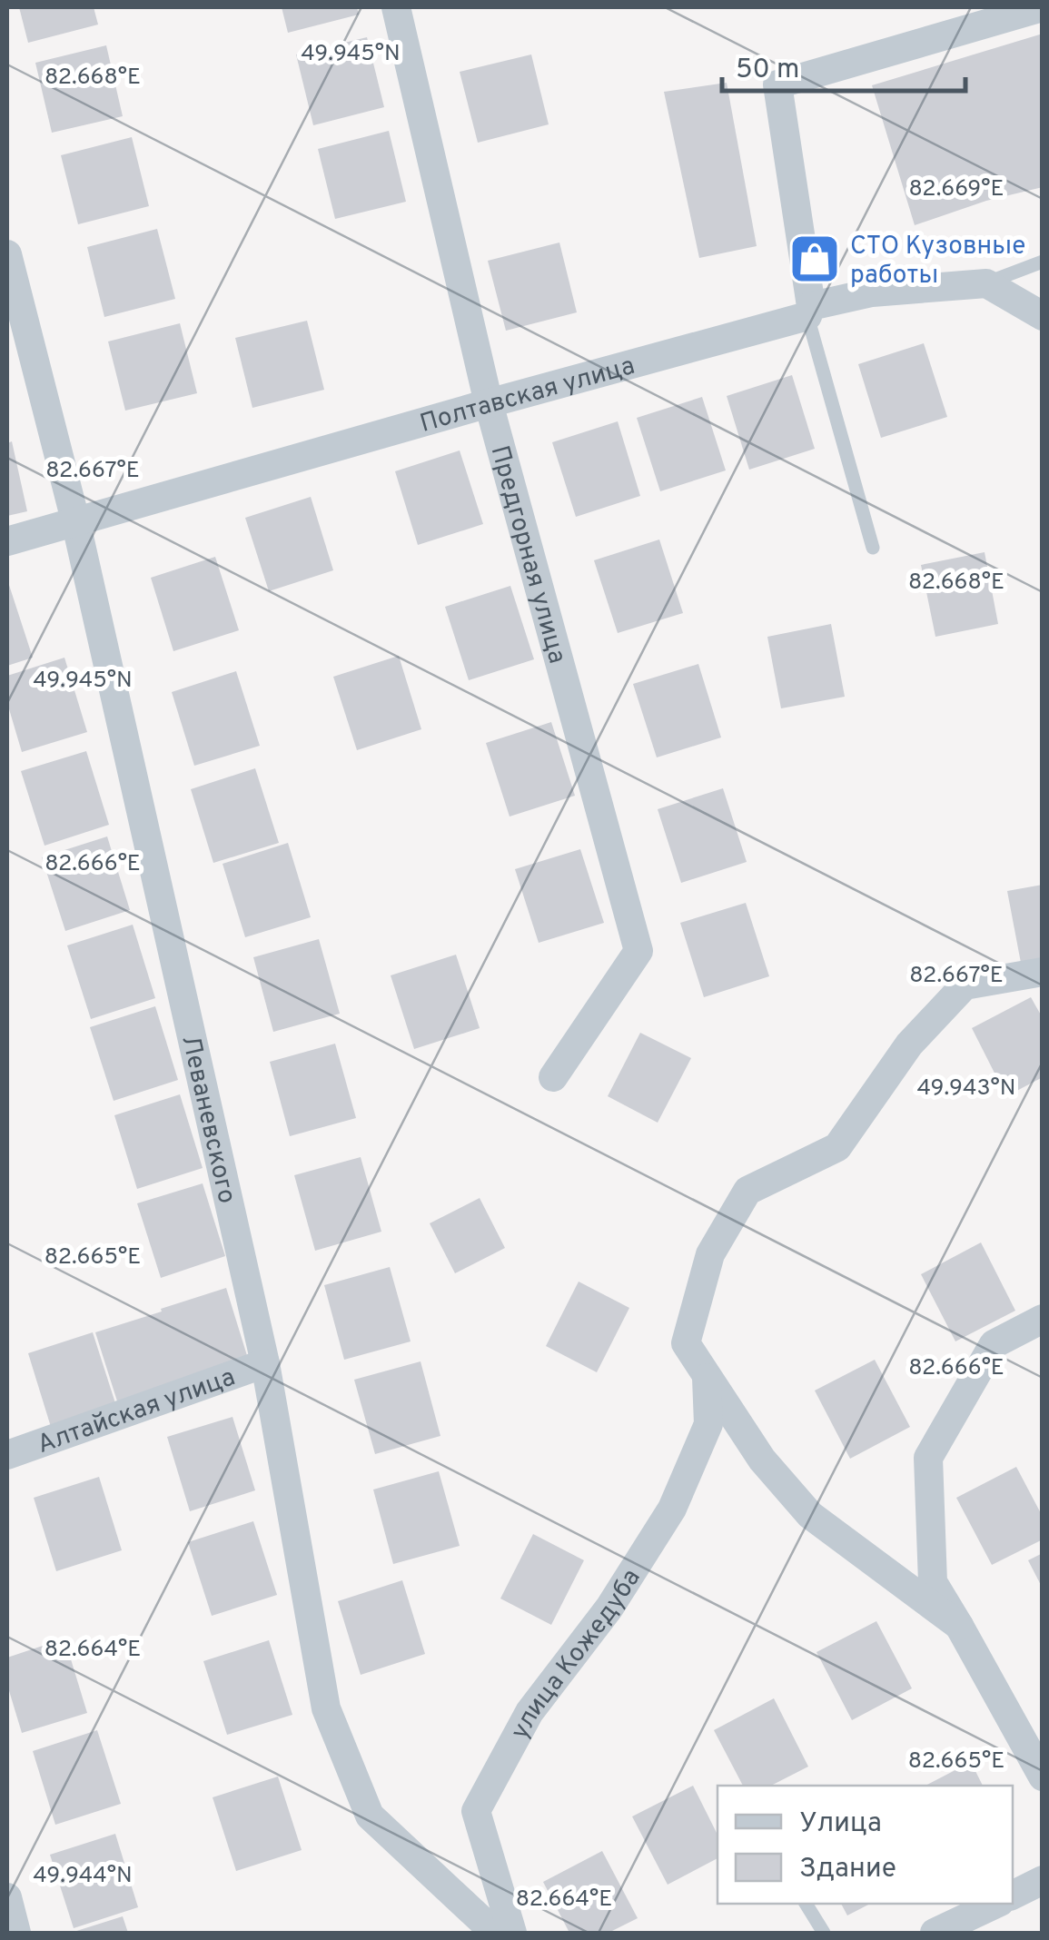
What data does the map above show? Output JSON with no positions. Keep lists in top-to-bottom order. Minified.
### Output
{"streets":{"street":["Полтавская улица","Предгорная улица","Леваневского","Алтайская улица","улица Кожедуба"]},"crossings":[["Полтавская улица","Предгорная улица"],["Полтавская улица","Леваневского"],["Леваневского","Алтайская улица"]],"places":{"shop":["СТО Кузовные работы"]},"legend":["Улица","Здание"],"scale_bar":"50 m","coordinates":["49.945°N","82.668°E","82.669°E","82.667°E","82.666°E","49.943°N","82.665°E","82.664°E","49.944°N"]}
